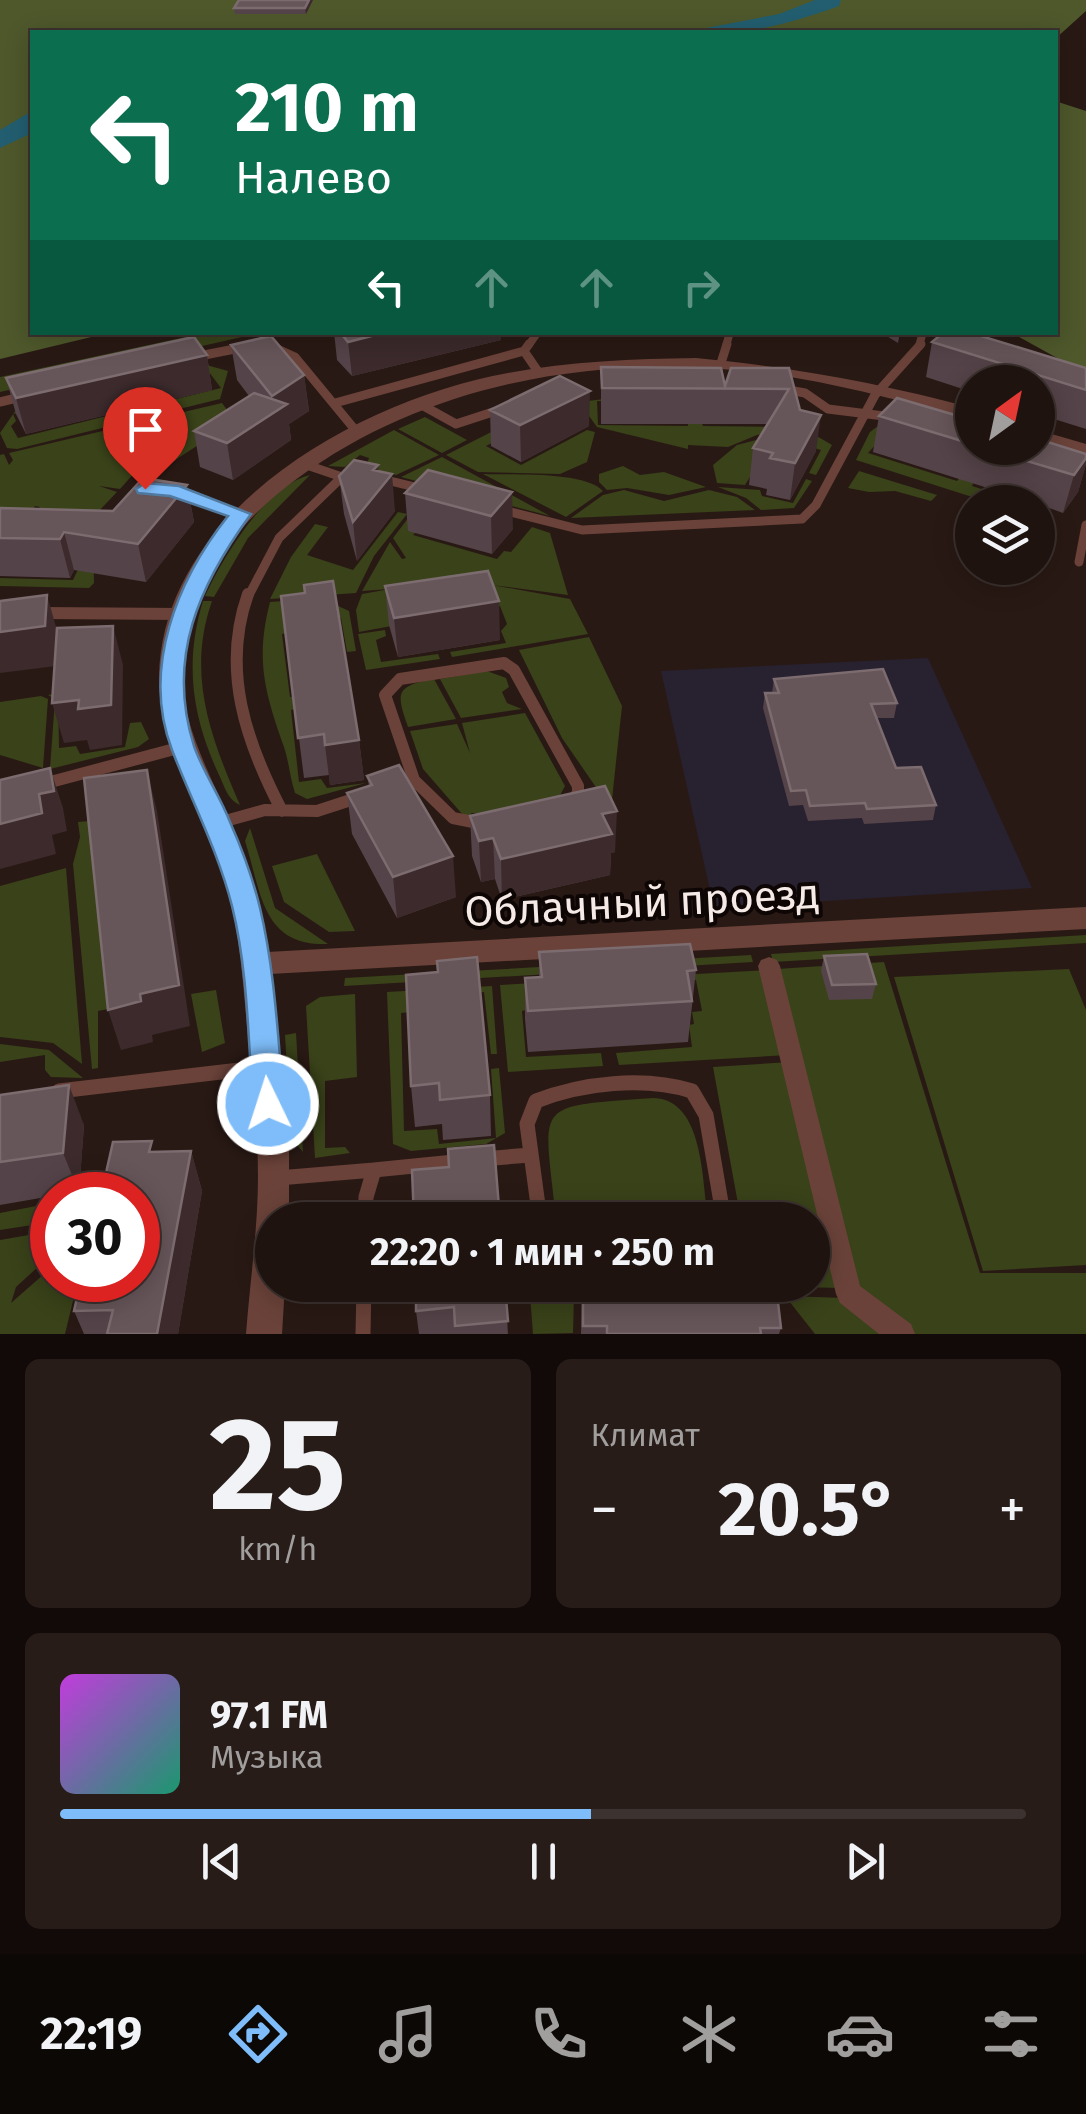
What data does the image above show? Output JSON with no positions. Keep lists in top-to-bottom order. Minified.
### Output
{"streets":{"street":["Облачный проезд"]},"north":"top right","page":{"turn":["210 m","Налево"],"limit":"30","trip":"22:20 · 1 мин · 250 m","tile":[["25","km/h"],"Климат"],"heat":["−","20.5°","+"],"song":["97.1 FM","Музыка"],"tabs":"22:19"}}
